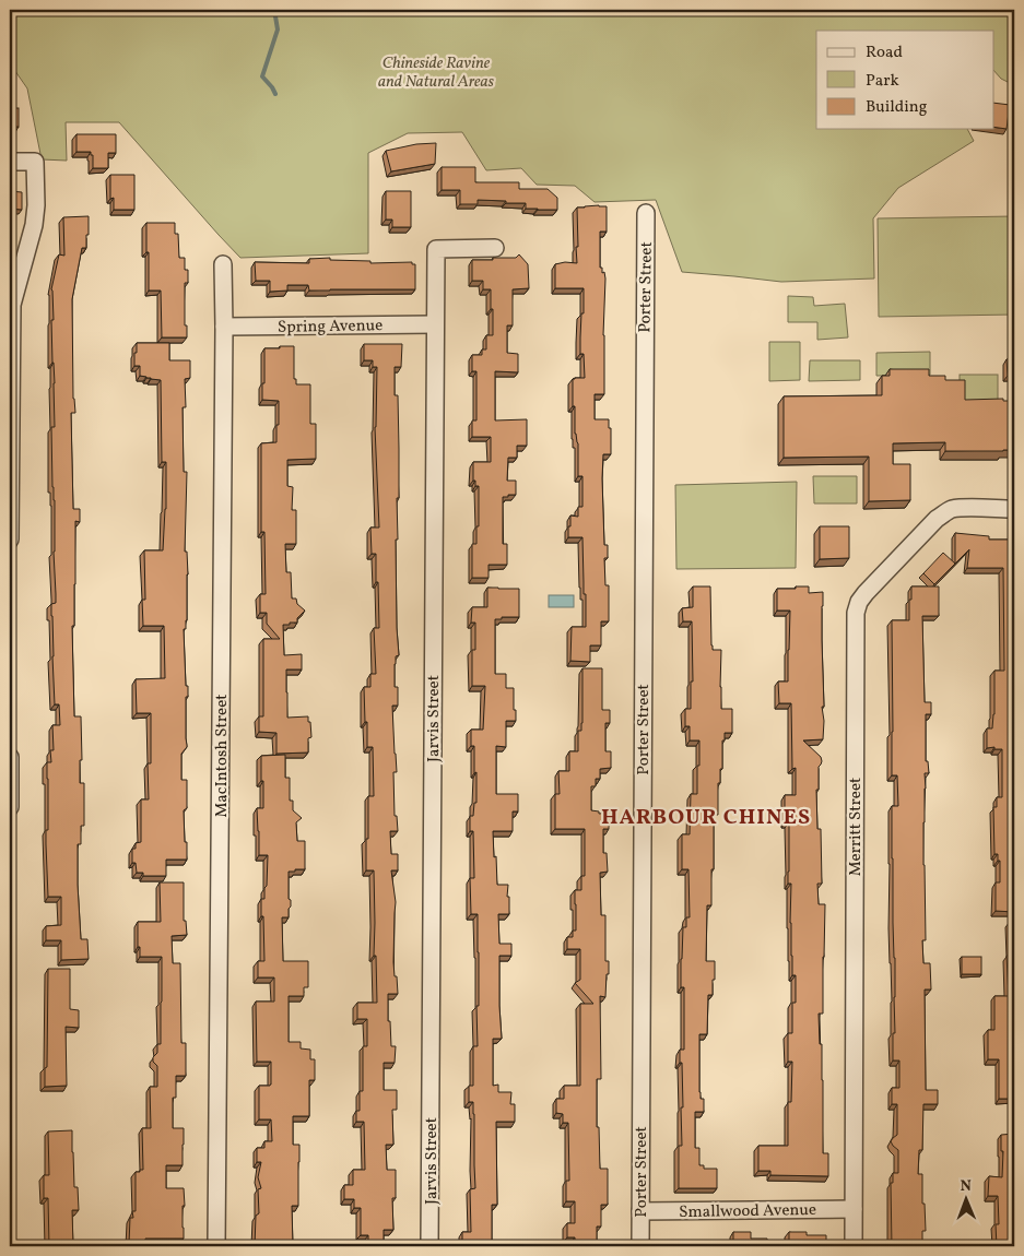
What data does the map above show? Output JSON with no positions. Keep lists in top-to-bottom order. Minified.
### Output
{"streets":{"street":["Porter Street","Spring Avenue","Jarvis Street","MacIntosh Street","Merritt Street","Smallwood Avenue"]},"crossings":[["Porter Street","Smallwood Avenue"],["Spring Avenue","Jarvis Street"],["Spring Avenue","MacIntosh Street"],["Merritt Street","Smallwood Avenue"]],"districts":["HARBOUR CHINES"],"parks":["Chineside Ravine and Natural Areas"],"legend":["Road","Park","Building"],"north":"top"}
